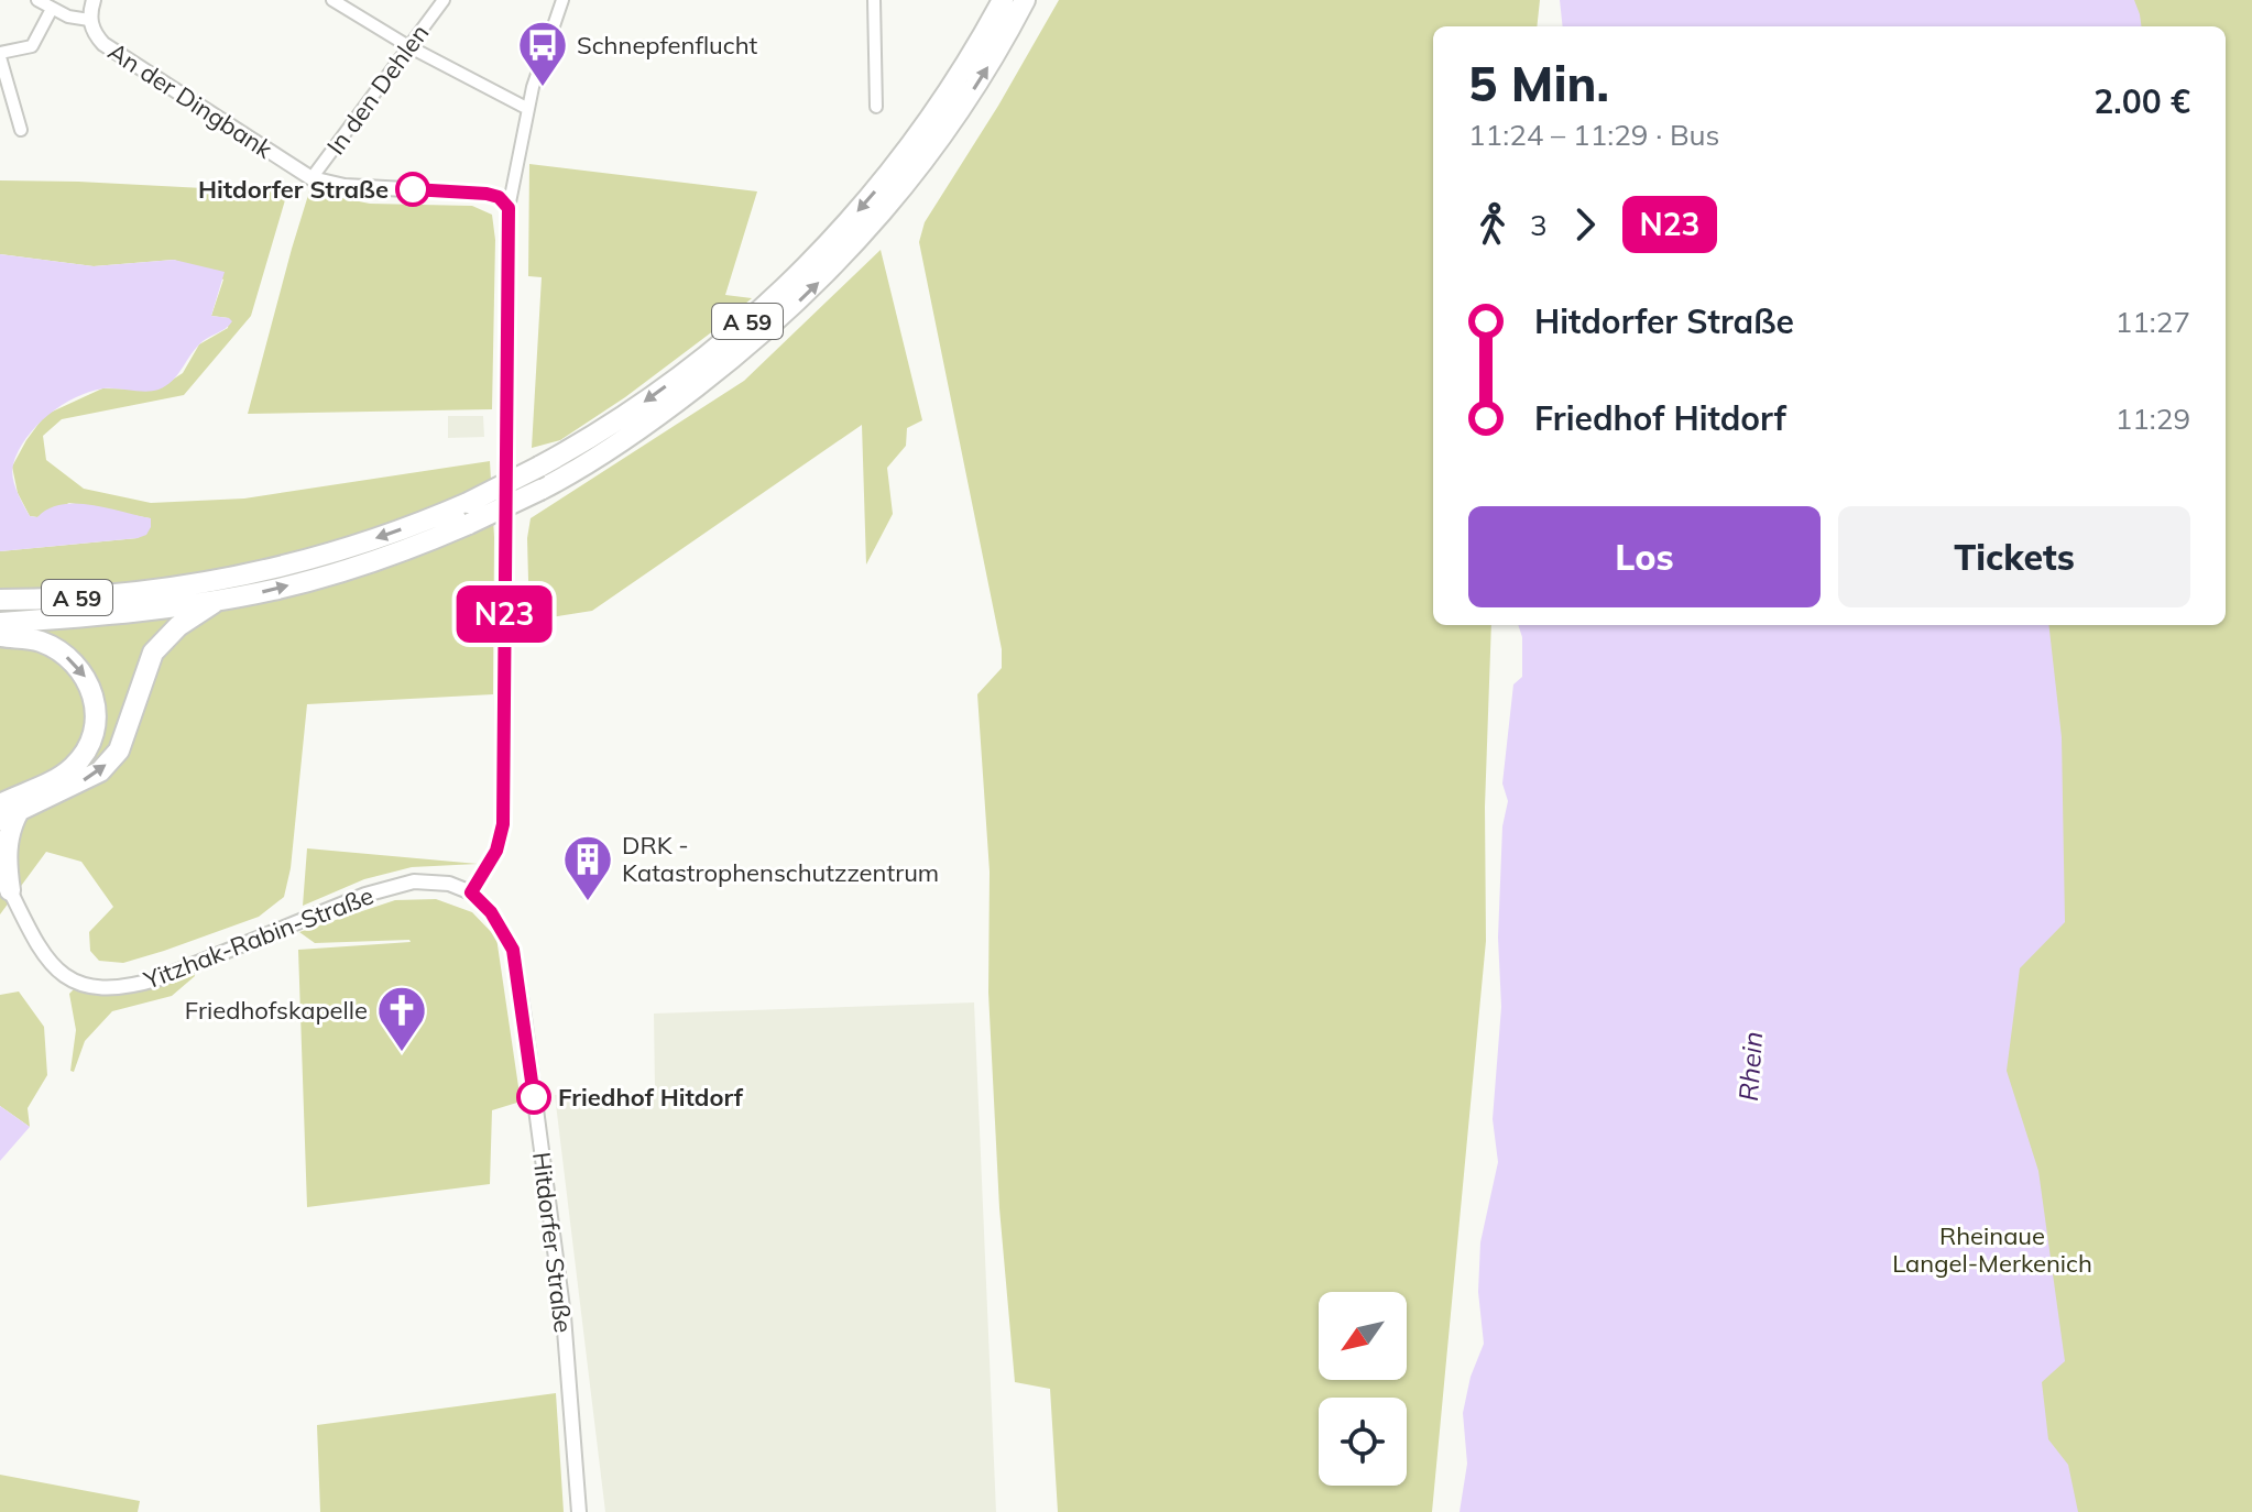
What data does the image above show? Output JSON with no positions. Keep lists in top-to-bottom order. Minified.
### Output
{"streets":{"highway":["A 59"],"street":["In den Dehlen","An der Dingbank","Yitzhak-Rabin-Straße","Hitdorfer Straße"]},"crossings":[["In den Dehlen","An der Dingbank"],["Yitzhak-Rabin-Straße","Hitdorfer Straße"]],"water":["Rhein"],"parks":["Rheinaue Langel-Merkenich"],"places":{"bus stop":["Schnepfenflucht"],"other":["Hitdorfer Straße","Friedhof Hitdorf"],"building":["DRK - Katastrophenschutzzentrum"],"church":["Friedhofskapelle"]},"lines":["bus line N23"],"north":"bottom left","page":{"on_map":"N23","heading":["5 Min.","11:24 – 11:29 · Bus","2.00 €"],"legs":["3","N23"],"list":[{"name":"Hitdorfer Straße","value":"11:27"},{"name":"Friedhof Hitdorf","value":"11:29"}],"buttons":["Los","Tickets"]}}
